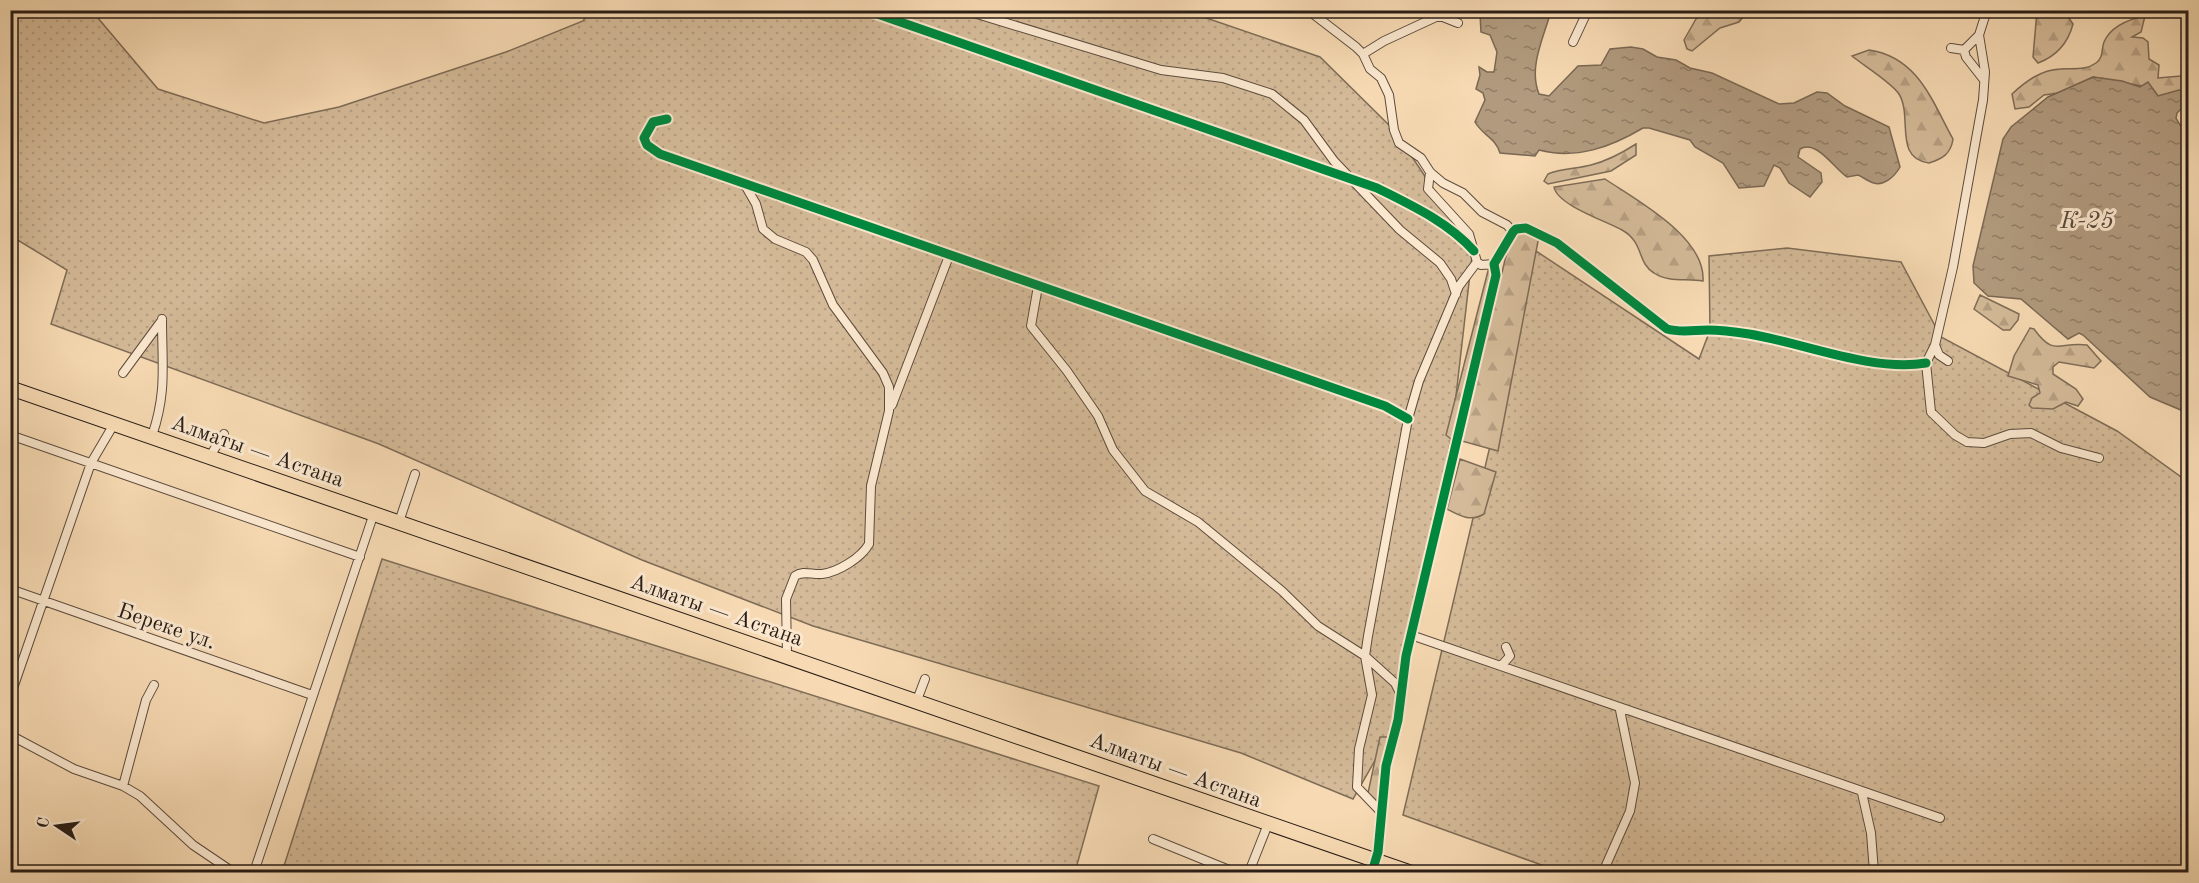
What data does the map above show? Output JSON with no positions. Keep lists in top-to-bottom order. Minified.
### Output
{"streets":{"highway":["Алматы — Астана"],"street":["Береке ул."]},"water":["К-25"],"north":"left"}
